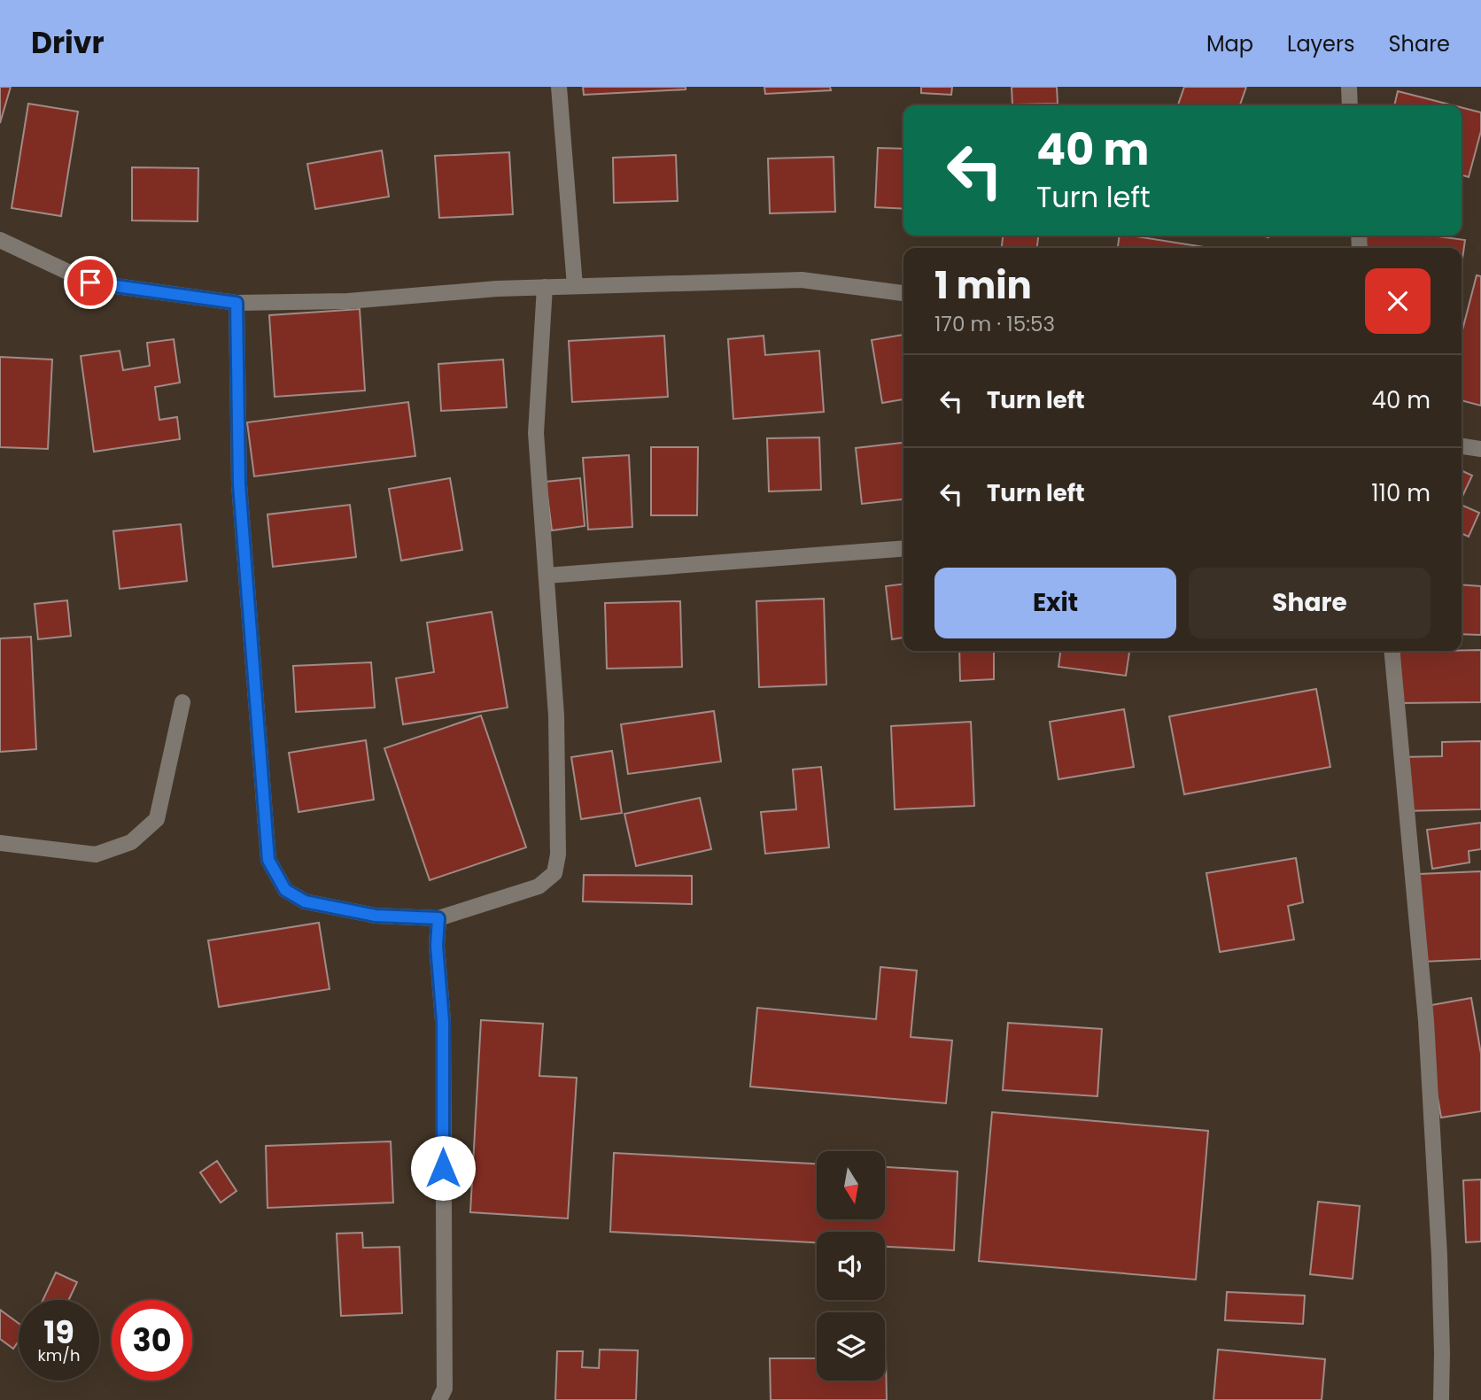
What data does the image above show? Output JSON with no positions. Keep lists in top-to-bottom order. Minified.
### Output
{"north":"bottom","page":{"header":"Drivr","nav":["Map","Layers","Share"],"turn":["40 m","Turn left"],"heading":["1 min","170 m · 15:53"],"list":[{"name":"Turn left","value":"40 m"},{"name":"Turn left","value":"110 m"}],"buttons":["Exit","Share"],"speed":"19 km/h","limit":"30"}}
